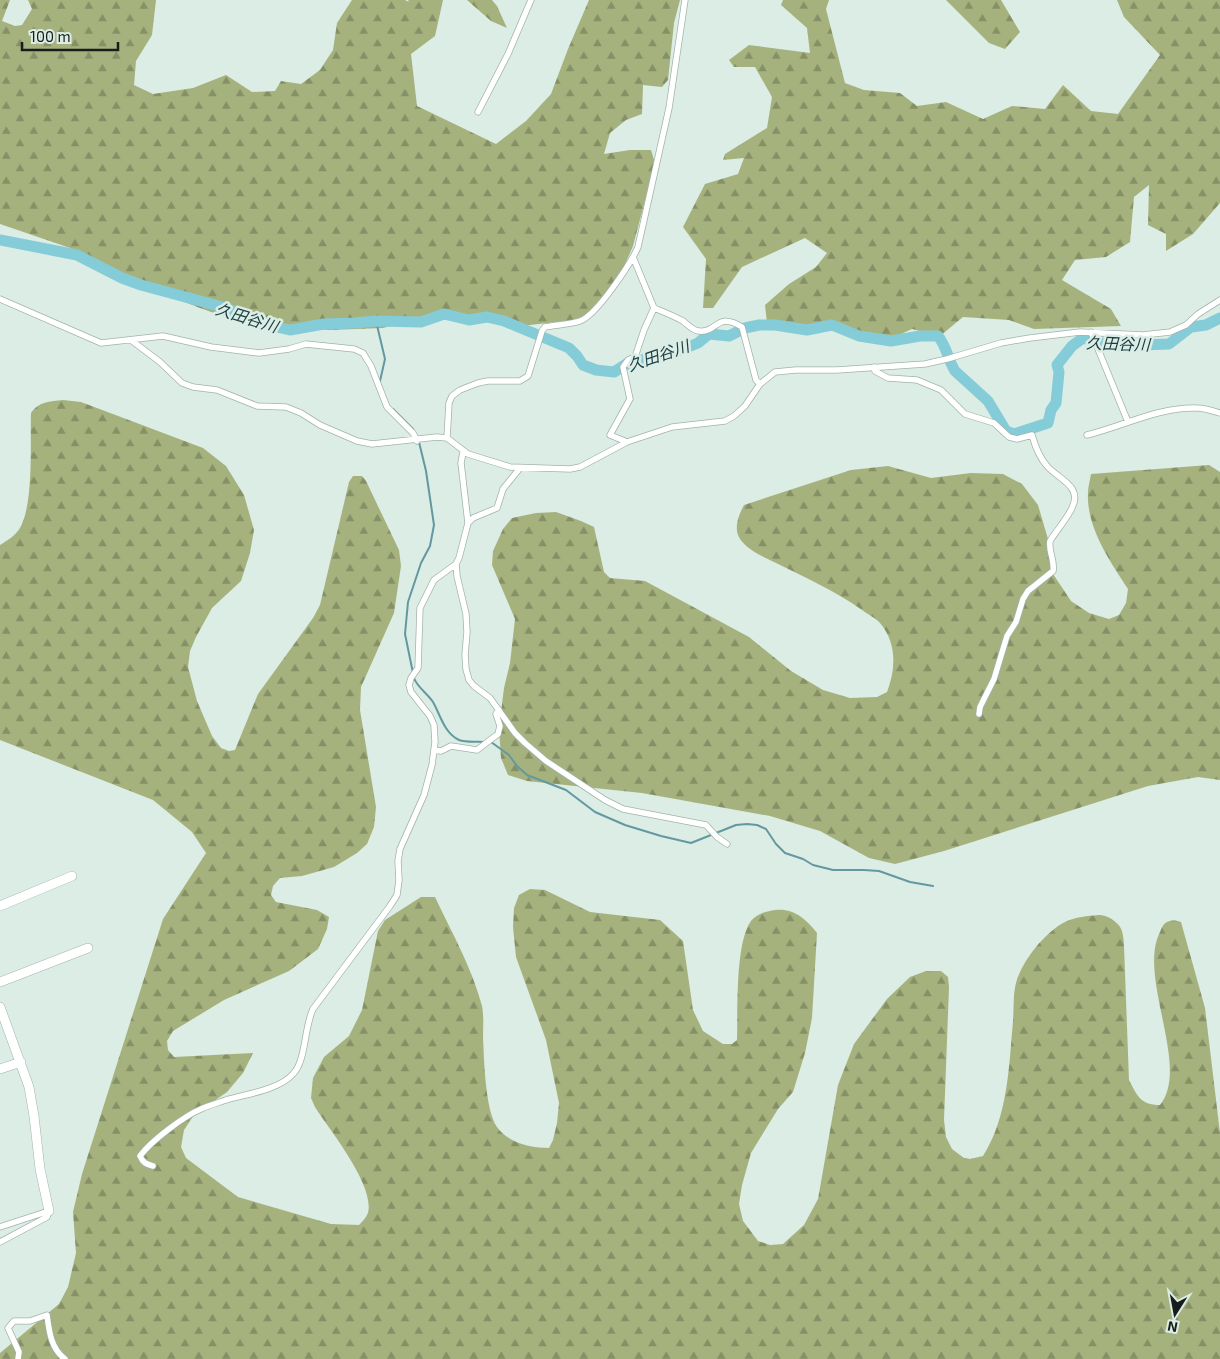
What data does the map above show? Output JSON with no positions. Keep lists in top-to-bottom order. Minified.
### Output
{"water":["久田谷川"],"scale_bar":"100 m","north":"bottom"}
